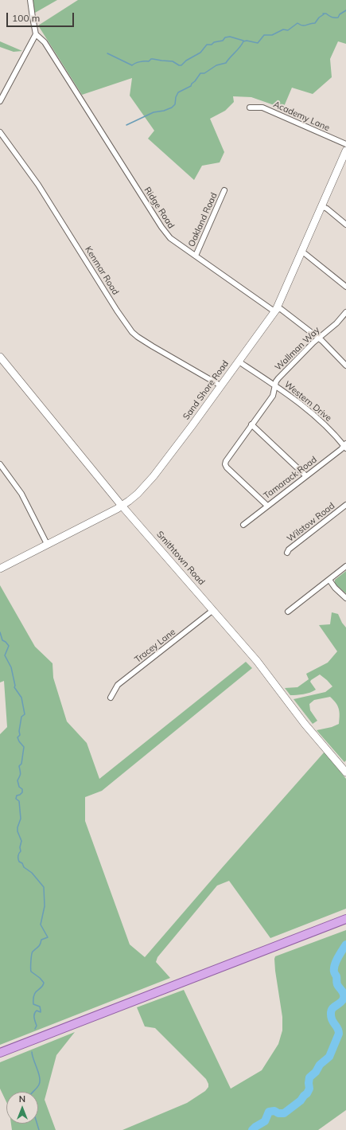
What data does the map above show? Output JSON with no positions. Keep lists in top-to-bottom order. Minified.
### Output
{"streets":{"street":["Academy Lane","Ridge Road","Oakland Road","Kenmar Road","Wallman Way","Sand Shore Road","Western Drive","Tamarack Road","Wilstow Road","Smithtown Road","Tracey Lane"]},"crossings":[["Ridge Road","Oakland Road"],["Ridge Road","Wallman Way"],["Ridge Road","Sand Shore Road"],["Kenmar Road","Sand Shore Road"],["Wallman Way","Western Drive"],["Wallman Way","Tamarack Road"],["Sand Shore Road","Western Drive"],["Sand Shore Road","Smithtown Road"],["Western Drive","Tamarack Road"],["Smithtown Road","Tracey Lane"]],"scale_bar":"100 m","north":"top"}
